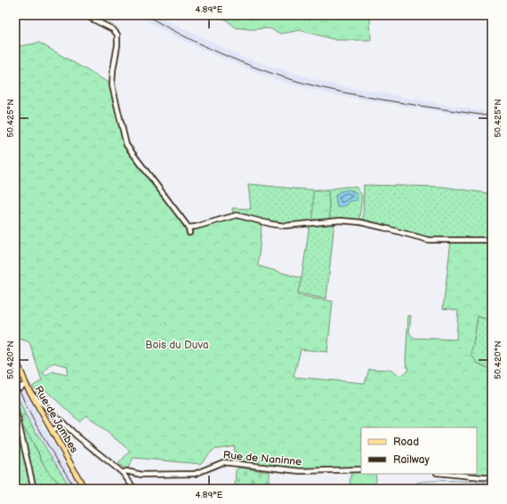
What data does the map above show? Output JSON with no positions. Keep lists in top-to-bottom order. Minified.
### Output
{"streets":{"main road":["Rue de Jambes"],"street":["Rue de Naninne"]},"parks":["Bois du Duva"],"legend":["Road","Railway"],"coordinates":["4.89°E","50.425°N","50.420°N"]}
